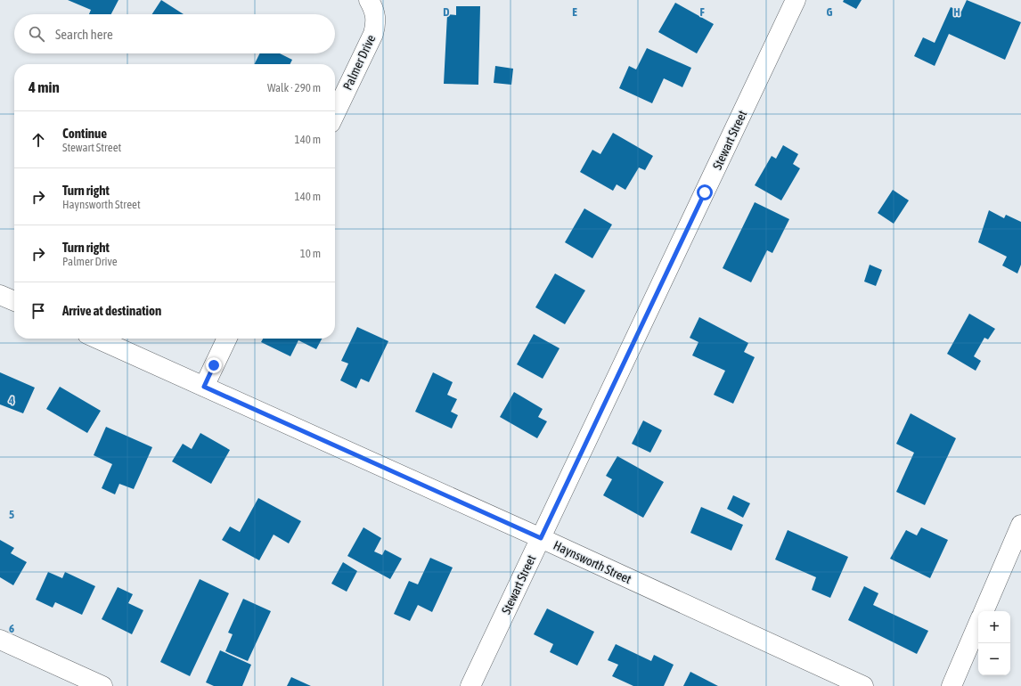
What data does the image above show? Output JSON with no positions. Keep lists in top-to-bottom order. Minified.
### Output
{"streets":{"street":["Palmer Drive","Stewart Street","Haynsworth Street"]},"crossings":[["Stewart Street","Haynsworth Street"]],"page":{"search":"Search here","heading":["4 min","Walk · 290 m"],"list":[["Continue","Stewart Street","140 m"],["Turn right","Haynsworth Street","140 m"],["Turn right","Palmer Drive","10 m"],"Arrive at destination"],"map_buttons":["+","−"]},"grid":{"columns":["D","E","F","G","H"],"rows":["4","5","6"]}}
